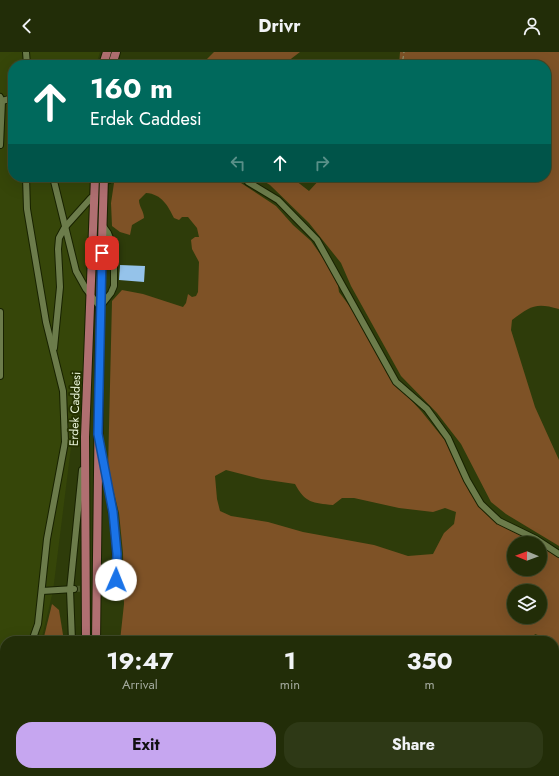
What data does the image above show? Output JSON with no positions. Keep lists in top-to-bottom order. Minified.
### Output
{"streets":{"main road":["Erdek Caddesi"]},"north":"left","page":{"header":"Drivr","turn":["160 m","Erdek Caddesi"],"eta":["19:47","Arrival","1","min","350","m"],"buttons":["Exit","Share"]}}
